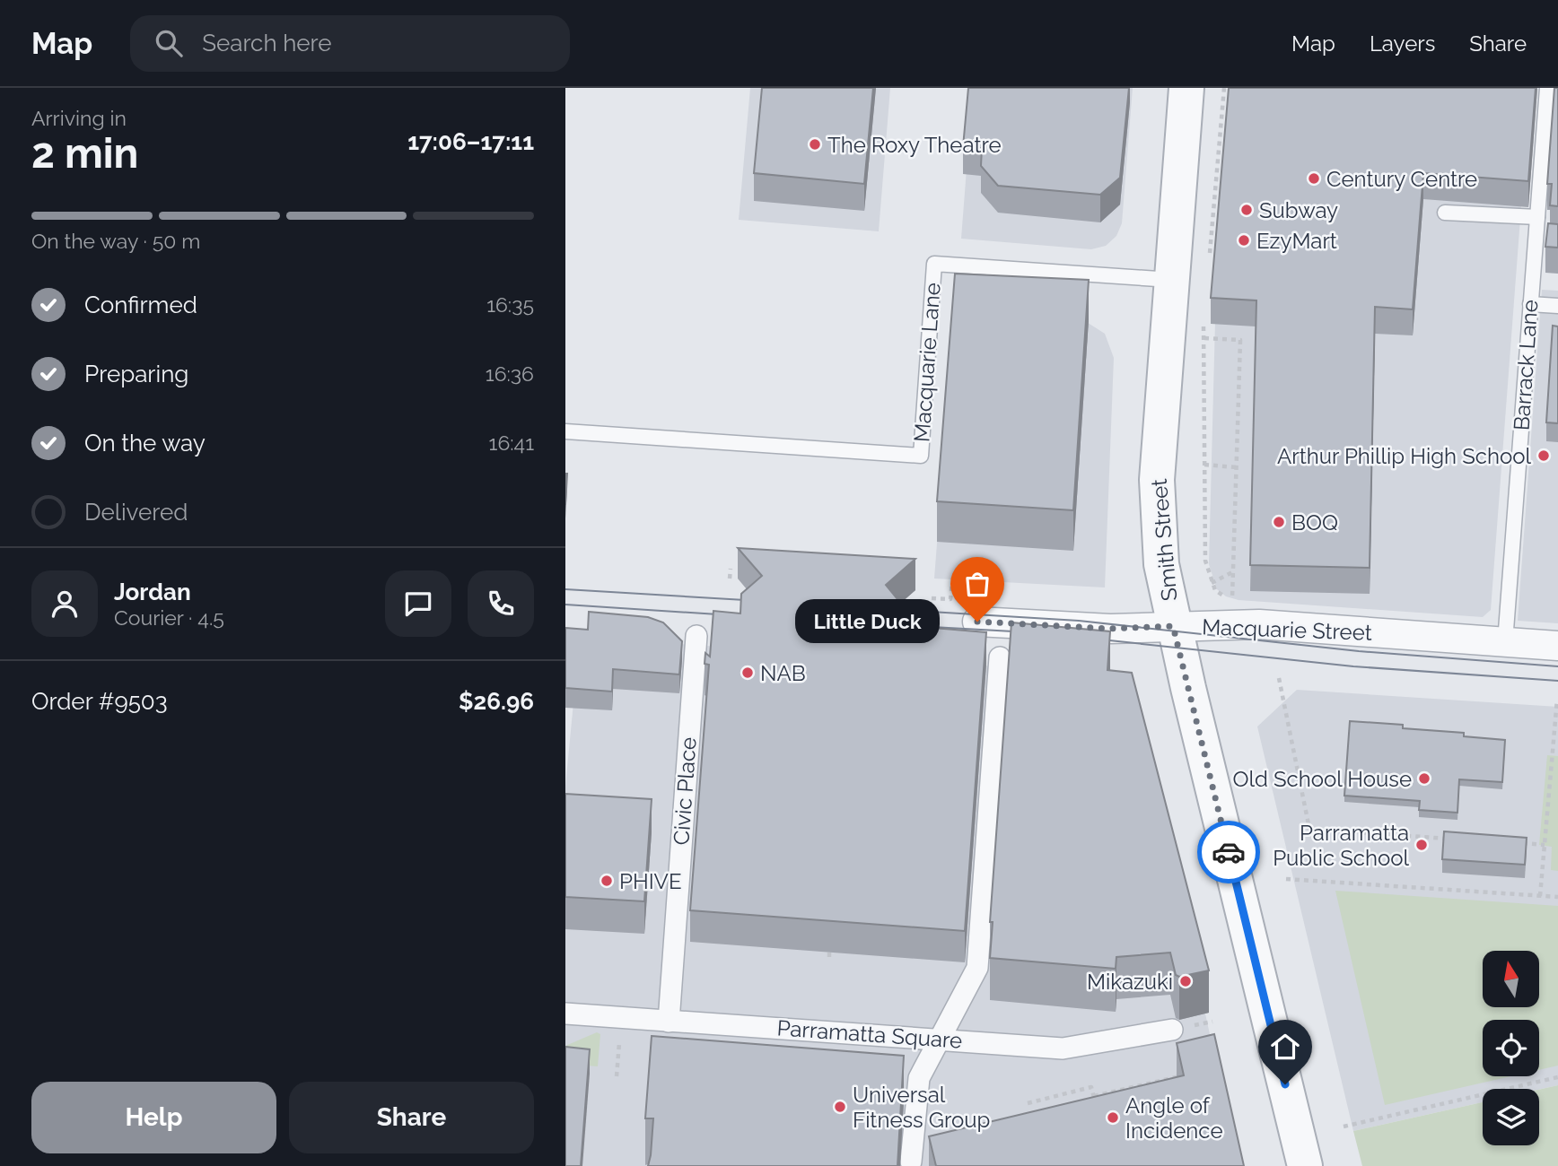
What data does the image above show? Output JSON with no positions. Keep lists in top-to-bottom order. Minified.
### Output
{"streets":{"street":["Smith Street","Macquarie Street","Civic Place","Parramatta Square"],"lane":["Macquarie Lane","Barrack Lane"]},"crossings":[["Macquarie Lane","Smith Street"],["Barrack Lane","Macquarie Street"],["Smith Street","Macquarie Street"],["Civic Place","Parramatta Square"]],"places":["The Roxy Theatre","Century Centre","Subway","EzyMart","Arthur Phillip High School","BOQ","Little Duck","NAB","Old School House","Parramatta Public School","PHIVE","Mikazuki","Universal Fitness Group","Angle of Incidence"],"north":"top","page":{"header":"Map","search":"Search here","nav":["Map","Layers","Share"],"heading":["2 min","Arriving in","17:06–17:11"],"panel":["Jordan","Courier · 4.5","Order #9503","$26.96"],"bar":"On the way · 50 m","list":[["Confirmed","16:35"],["Preparing","16:36"],["On the way","16:41"],"Delivered"],"bubble":"Little Duck","buttons":["Help","Share"]}}
